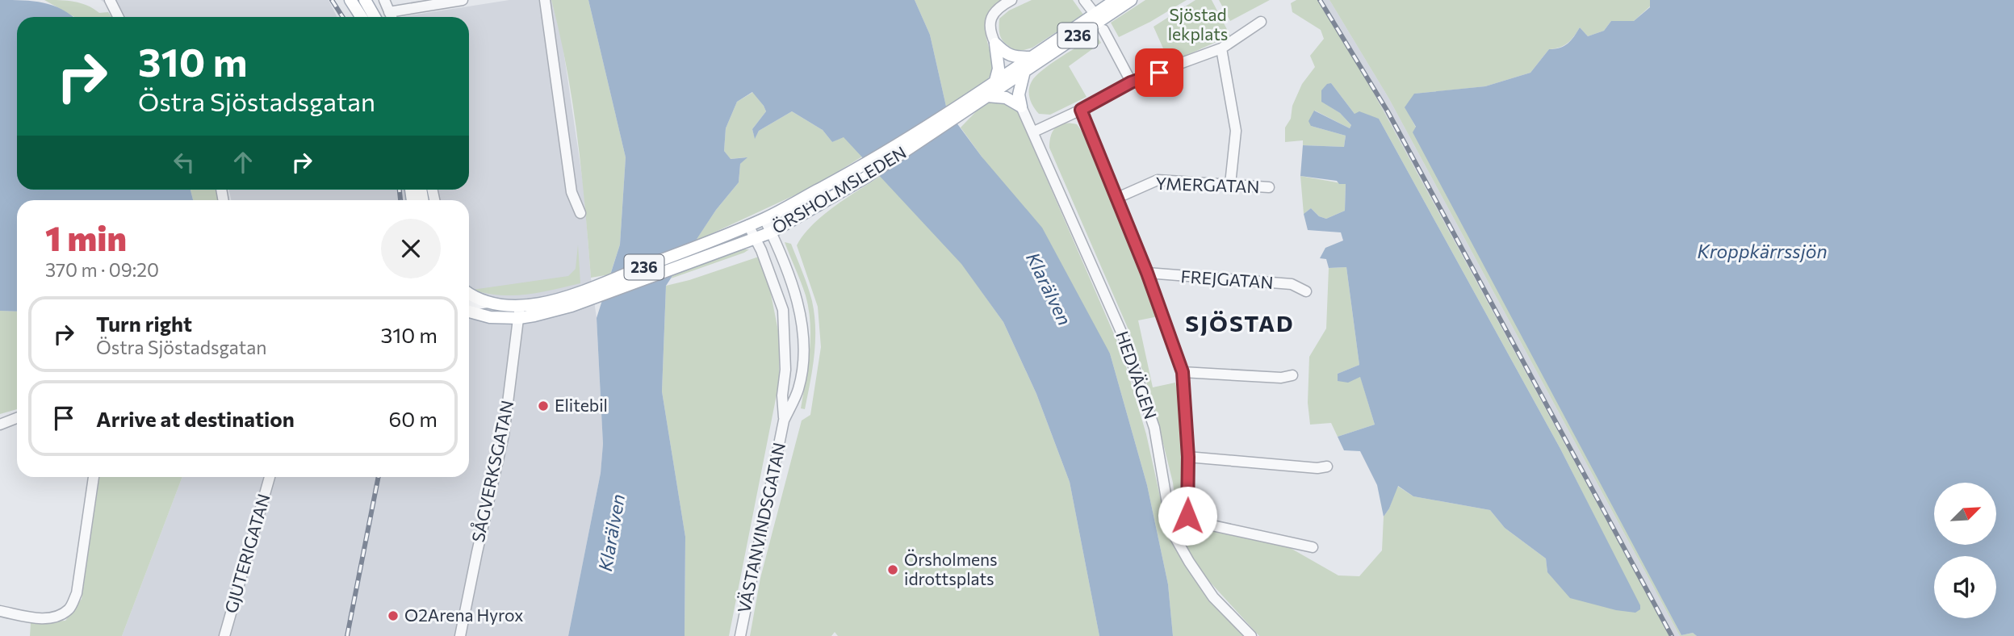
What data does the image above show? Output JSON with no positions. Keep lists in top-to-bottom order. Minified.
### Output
{"streets":{"main road":["236","ÖRSHOLMSLEDEN"],"street":["YMERGATAN","FREJGATAN","HEDVÄGEN","SÅGVERKSGATAN","VÄSTANVINDSGATAN","GJUTERIGATAN"]},"crossings":[["236","ÖRSHOLMSLEDEN"],["236","SÅGVERKSGATAN"],["ÖRSHOLMSLEDEN","SÅGVERKSGATAN"],["ÖRSHOLMSLEDEN","VÄSTANVINDSGATAN"]],"districts":["SJÖSTAD"],"water":["Kroppkärrssjön","Klarälven"],"parks":["Sjöstad lekplats"],"places":["Elitebil","Örsholmens idrottsplats","O2Arena Hyrox"],"north":"top right","page":{"turn":["310 m","Östra Sjöstadsgatan"],"heading":["1 min","370 m · 09:20"],"list":[{"name":"Turn right","note":"Östra Sjöstadsgatan","value":"310 m"},{"name":"Arrive at destination","value":"60 m"}]}}
